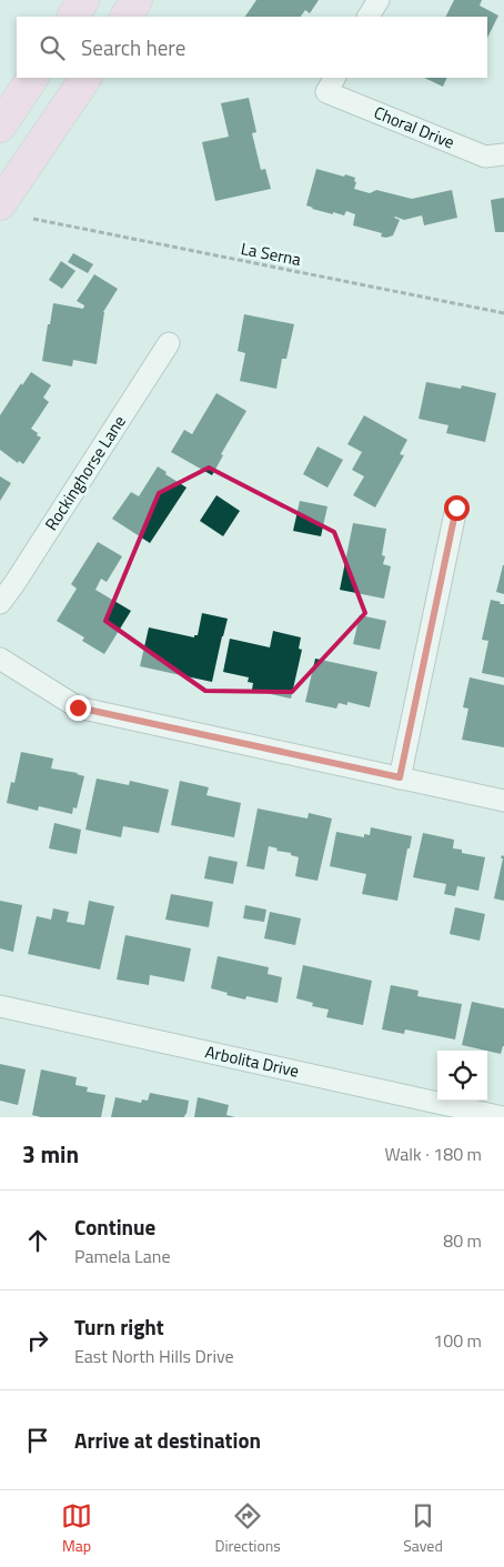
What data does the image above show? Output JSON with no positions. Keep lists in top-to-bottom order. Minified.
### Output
{"streets":{"street":["Choral Drive","Rockinghorse Lane","Arbolita Drive"],"path":["La Serna"]},"page":{"search":"Search here","heading":["3 min","Walk · 180 m"],"list":[["Continue","Pamela Lane","80 m"],["Turn right","East North Hills Drive","100 m"],"Arrive at destination"],"nav":["Map","Directions","Saved"]}}
